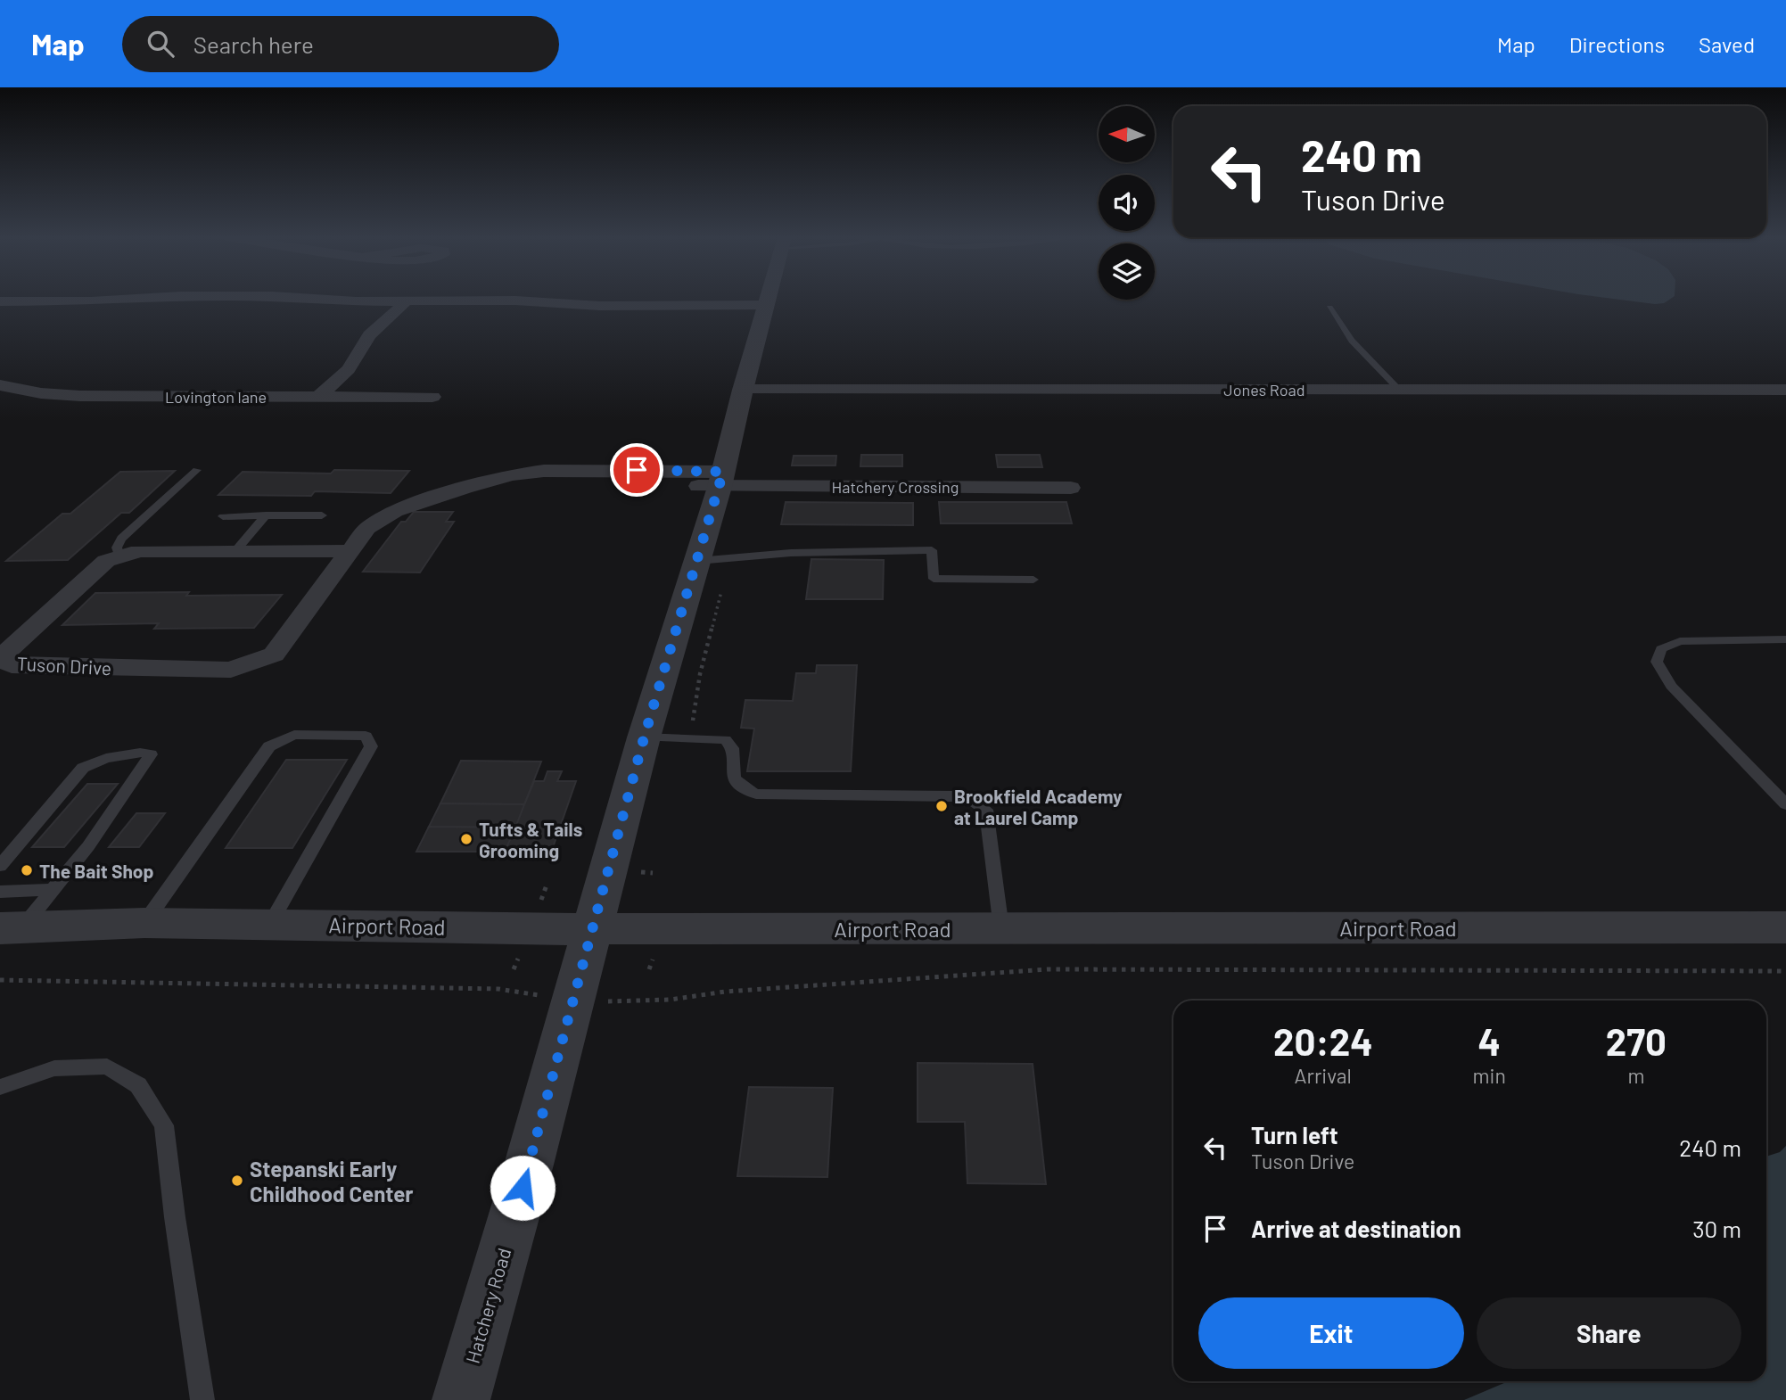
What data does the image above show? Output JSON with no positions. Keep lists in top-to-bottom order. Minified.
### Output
{"streets":{"street":["Jones Road","Lovington lane","Hatchery Crossing","Tuson Drive","Airport Road","Hatchery Road"]},"crossings":[["Jones Road","Hatchery Road"],["Hatchery Crossing","Tuson Drive"],["Hatchery Crossing","Hatchery Road"],["Tuson Drive","Hatchery Road"],["Airport Road","Hatchery Road"]],"places":["Brookfield Academy at Laurel Camp","Tufts & Tails Grooming","The Bait Shop","Stepanski Early Childhood Center"],"north":"left","page":{"header":"Map","search":"Search here","nav":["Map","Directions","Saved"],"turn":["240 m","Tuson Drive"],"eta":["20:24","Arrival","4","min","270","m"],"list":[{"name":"Turn left","note":"Tuson Drive","value":"240 m"},{"name":"Arrive at destination","value":"30 m"}],"buttons":["Exit","Share"]}}
